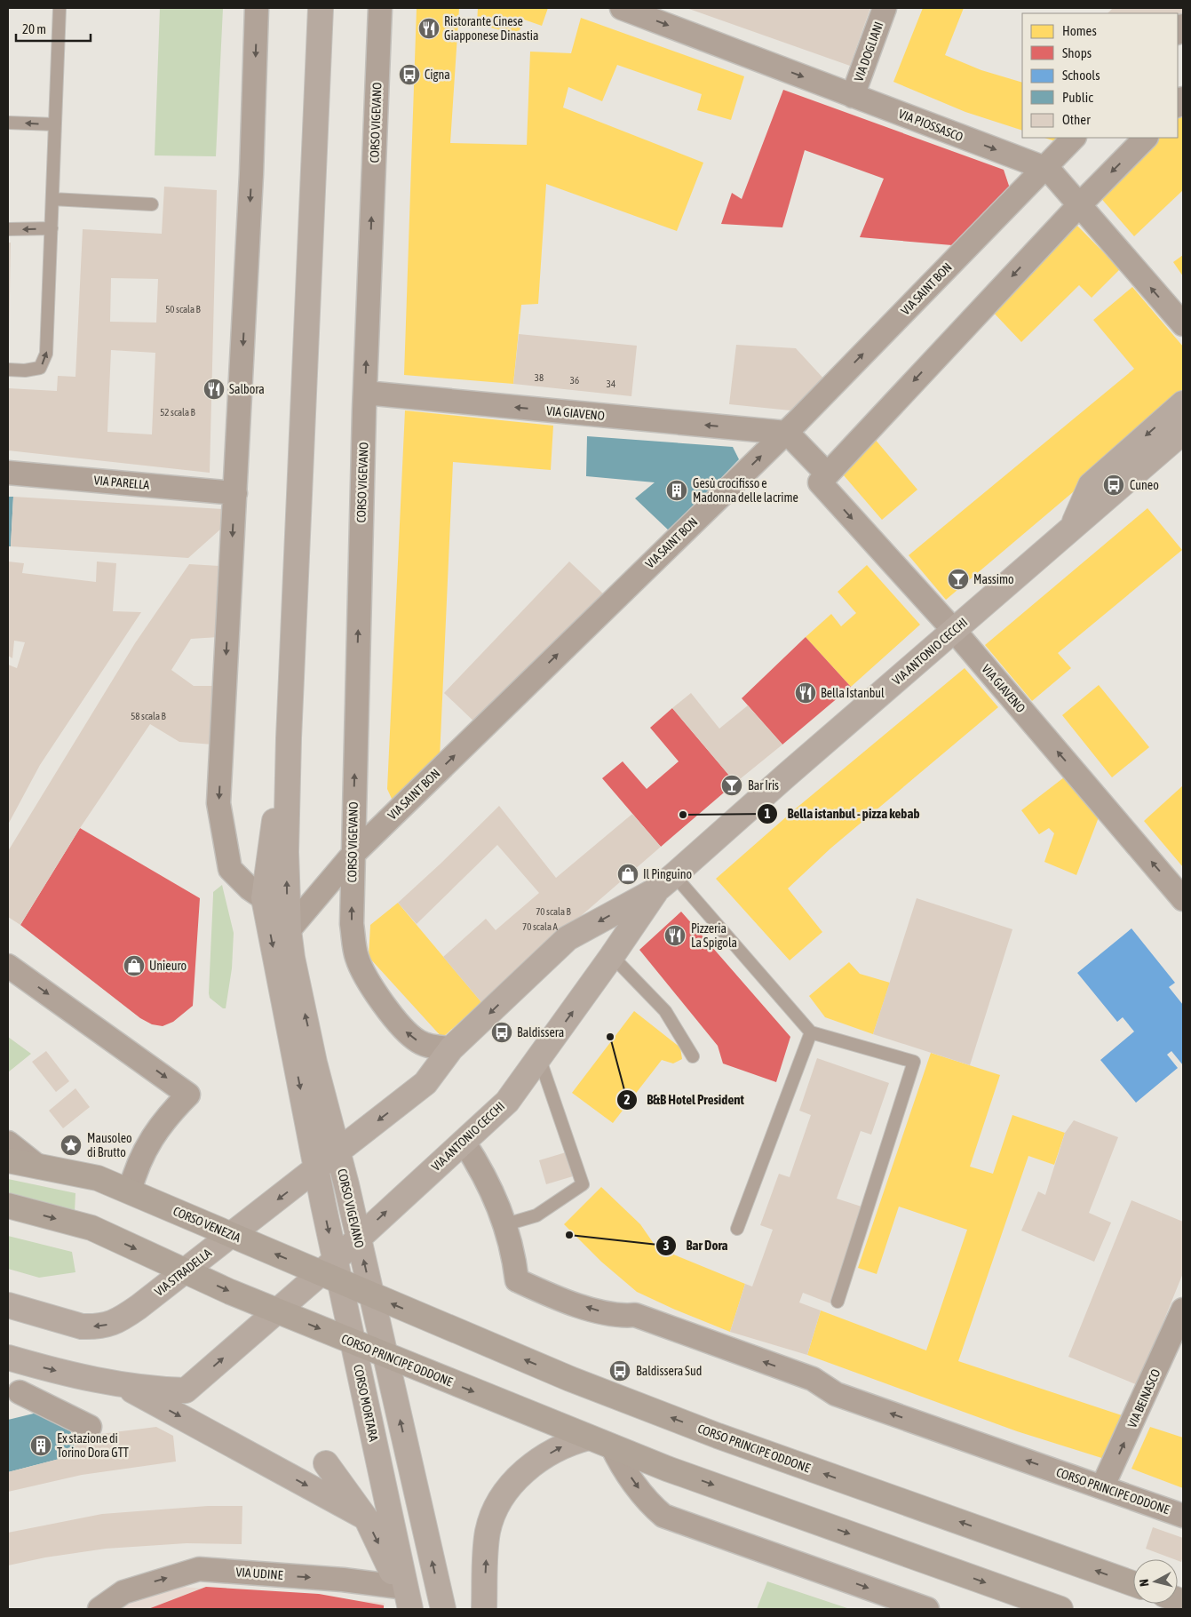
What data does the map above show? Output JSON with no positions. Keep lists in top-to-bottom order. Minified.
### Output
{"streets":{"main road":["CORSO VIGEVANO","VIA ANTONIO CECCHI","CORSO VENEZIA","VIA STRADELLA","CORSO PRINCIPE ODDONE","CORSO MORTARA"],"street":["VIA DOGLIANI","VIA PIOSSASCO","VIA SAINT BON","VIA GIAVENO","VIA PARELLA","VIA BEINASCO","VIA UDINE"]},"crossings":[["VIA DOGLIANI","VIA PIOSSASCO"],["CORSO VIGEVANO","VIA SAINT BON"],["CORSO VIGEVANO","VIA GIAVENO"],["CORSO VIGEVANO","VIA ANTONIO CECCHI"],["CORSO VIGEVANO","CORSO VENEZIA"],["CORSO VIGEVANO","VIA STRADELLA"],["CORSO VIGEVANO","CORSO PRINCIPE ODDONE"],["CORSO VIGEVANO","CORSO MORTARA"],["VIA PIOSSASCO","VIA SAINT BON"],["VIA SAINT BON","VIA GIAVENO"],["VIA GIAVENO","VIA ANTONIO CECCHI"],["VIA ANTONIO CECCHI","CORSO VENEZIA"],["VIA ANTONIO CECCHI","VIA STRADELLA"],["VIA ANTONIO CECCHI","CORSO PRINCIPE ODDONE"],["VIA ANTONIO CECCHI","CORSO MORTARA"],["CORSO VENEZIA","VIA STRADELLA"],["CORSO VENEZIA","CORSO PRINCIPE ODDONE"],["CORSO VENEZIA","CORSO MORTARA"],["VIA STRADELLA","CORSO PRINCIPE ODDONE"],["VIA STRADELLA","CORSO MORTARA"],["CORSO PRINCIPE ODDONE","VIA BEINASCO"],["CORSO PRINCIPE ODDONE","CORSO MORTARA"]],"one_way":["VIA BEINASCO","VIA UDINE"],"places":{"restaurant":["Ristorante Cinese Giapponese Dinastia","Salbora","Bella Istanbul","Pizzeria La Spigola"],"bus stop":["Cigna","Cuneo","Baldissera","Baldissera Sud"],"building":["Gesù crocifisso e Madonna delle lacrime","Ex stazione di Torino Dora GTT"],"bar":["Massimo","Bar Iris"],"other":["Bella istanbul - pizza kebab","B&B Hotel President","Bar Dora"],"shop":["Il Pinguino","Unieuro"],"place":["Mausoleo di Brutto"]},"house_numbers":["50 scala B","38","36","34","52 scala B","58 scala B","70 scala B","70 scala A"],"legend":["Homes","Shops","Schools","Public","Other"],"scale_bar":"20 m","north":"left"}
